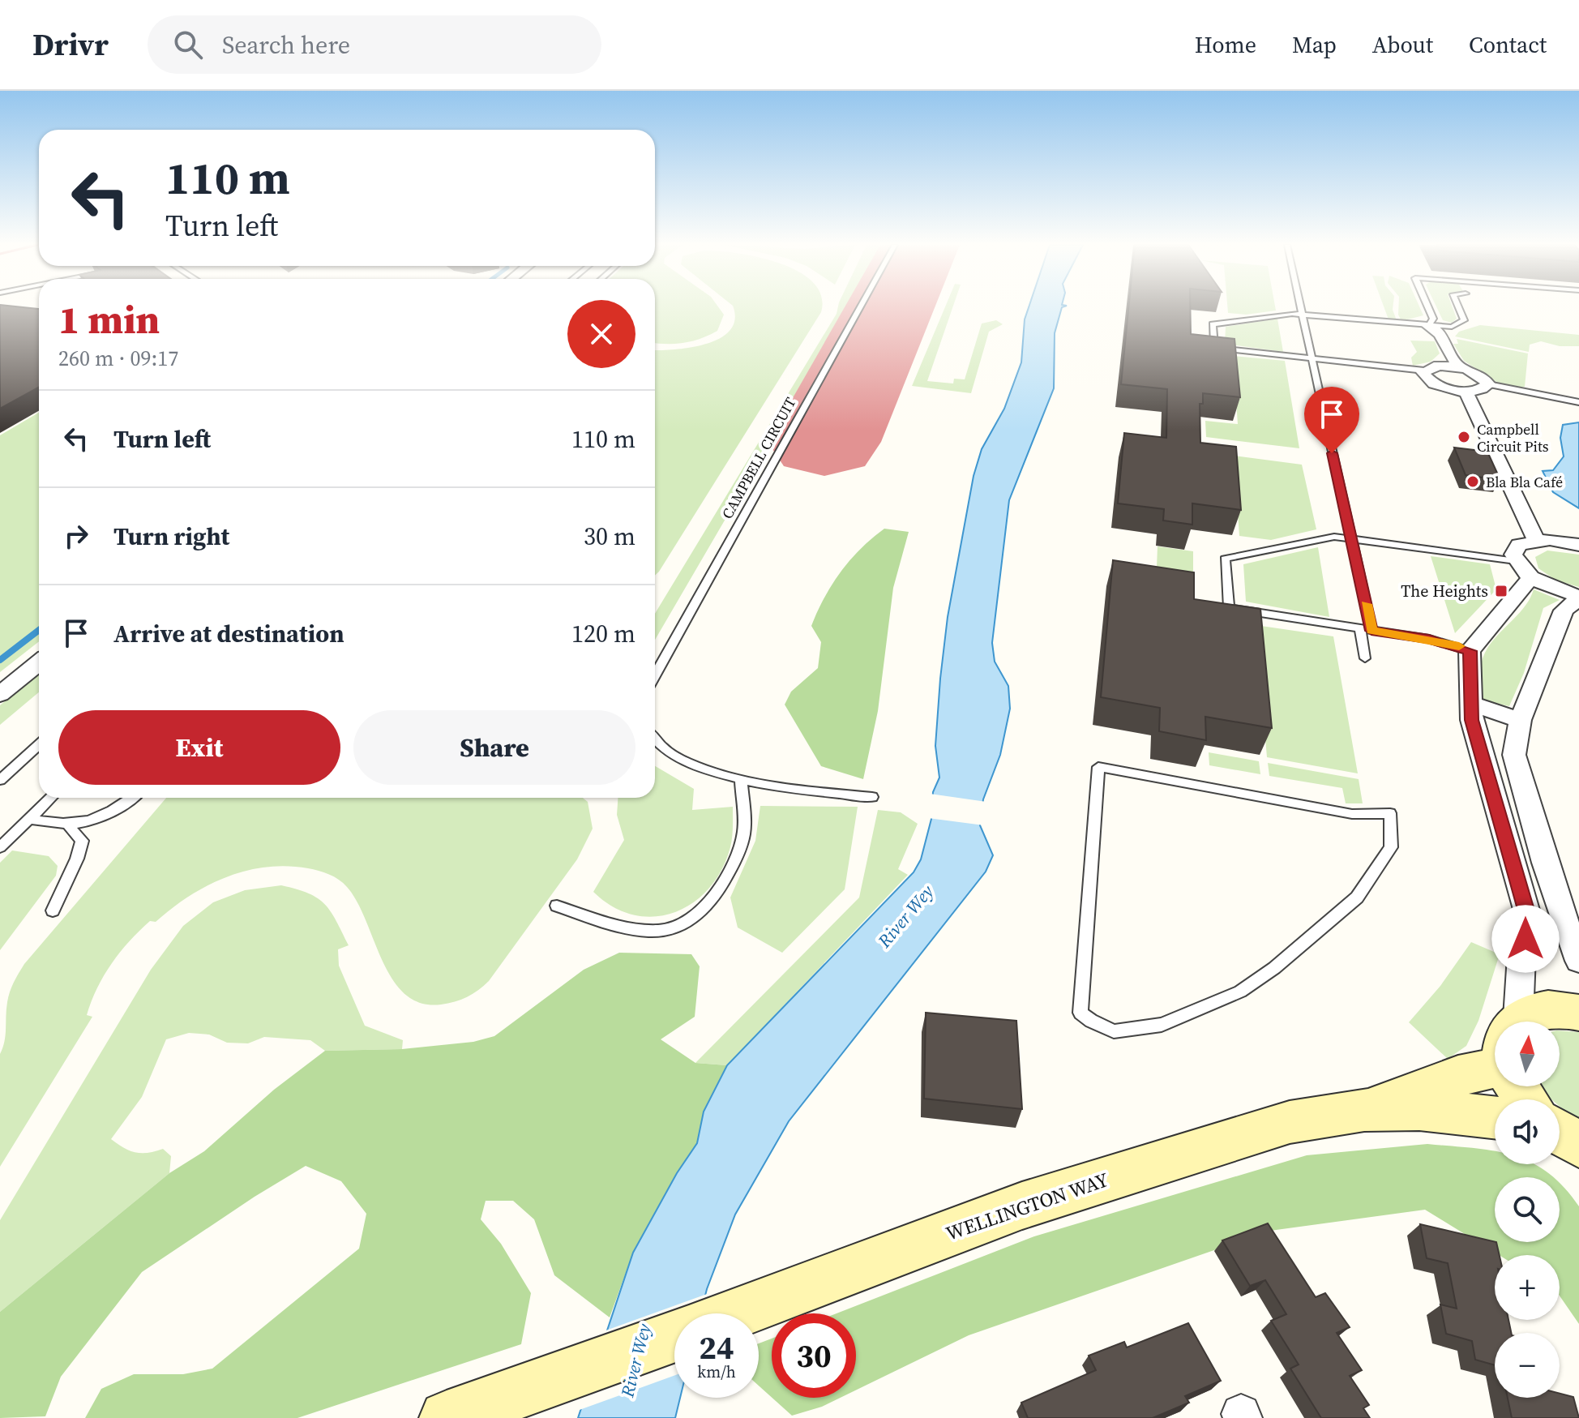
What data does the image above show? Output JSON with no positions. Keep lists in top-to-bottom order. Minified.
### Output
{"streets":{"street":["WELLINGTON WAY"],"lane":["CAMPBELL CIRCUIT"]},"water":["River Wey"],"places":{"other":["Campbell Circuit Pits","Bla Bla Café"],"transit":["The Heights"]},"north":"top","page":{"header":"Drivr","search":"Search here","nav":["Home","Map","About","Contact"],"turn":["110 m","Turn left"],"heading":["1 min","260 m · 09:17"],"list":[{"name":"Turn left","value":"110 m"},{"name":"Turn right","value":"30 m"},{"name":"Arrive at destination","value":"120 m"}],"buttons":["Exit","Share"],"map_buttons":["+","−"],"speed":"24 km/h","limit":"30"}}
